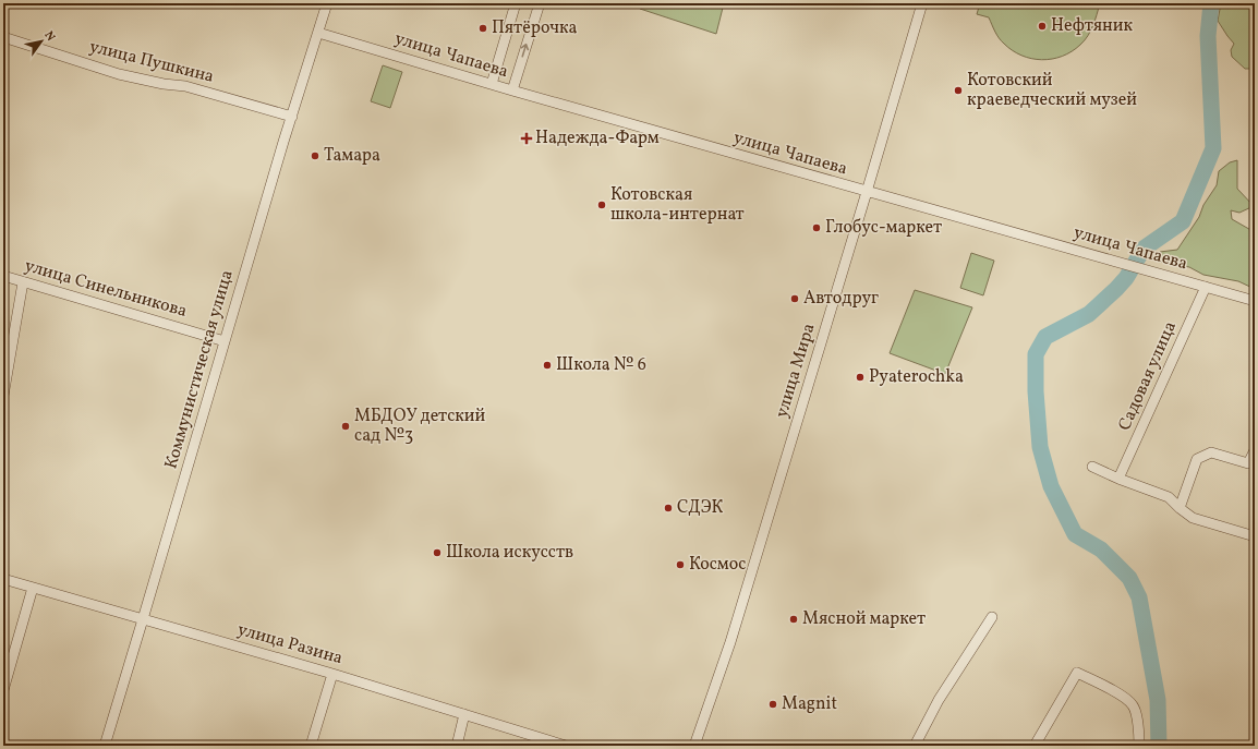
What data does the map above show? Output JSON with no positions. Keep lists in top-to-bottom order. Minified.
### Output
{"streets":{"street":["улица Чапаева","улица Пушкина","улица Синельникова","Коммунистическая улица","улица Мира","Садовая улица","улица Разина"]},"crossings":[["улица Чапаева","Коммунистическая улица"],["улица Чапаева","улица Мира"],["улица Чапаева","Садовая улица"],["улица Пушкина","Коммунистическая улица"],["улица Синельникова","Коммунистическая улица"],["Коммунистическая улица","улица Разина"]],"places":{"other":["Нефтяник","Пятёрочка","Котовский краеведческий музей","Тамара","Котовская школа-интернат","Глобус-маркет","Автодруг","Школа № 6","Pyaterochka","МБДОУ детский сад №3","СДЭК","Школа искусств","Космос","Мясной маркет","Magnit"],"health":["Надежда-Фарм"]},"north":"top right"}
